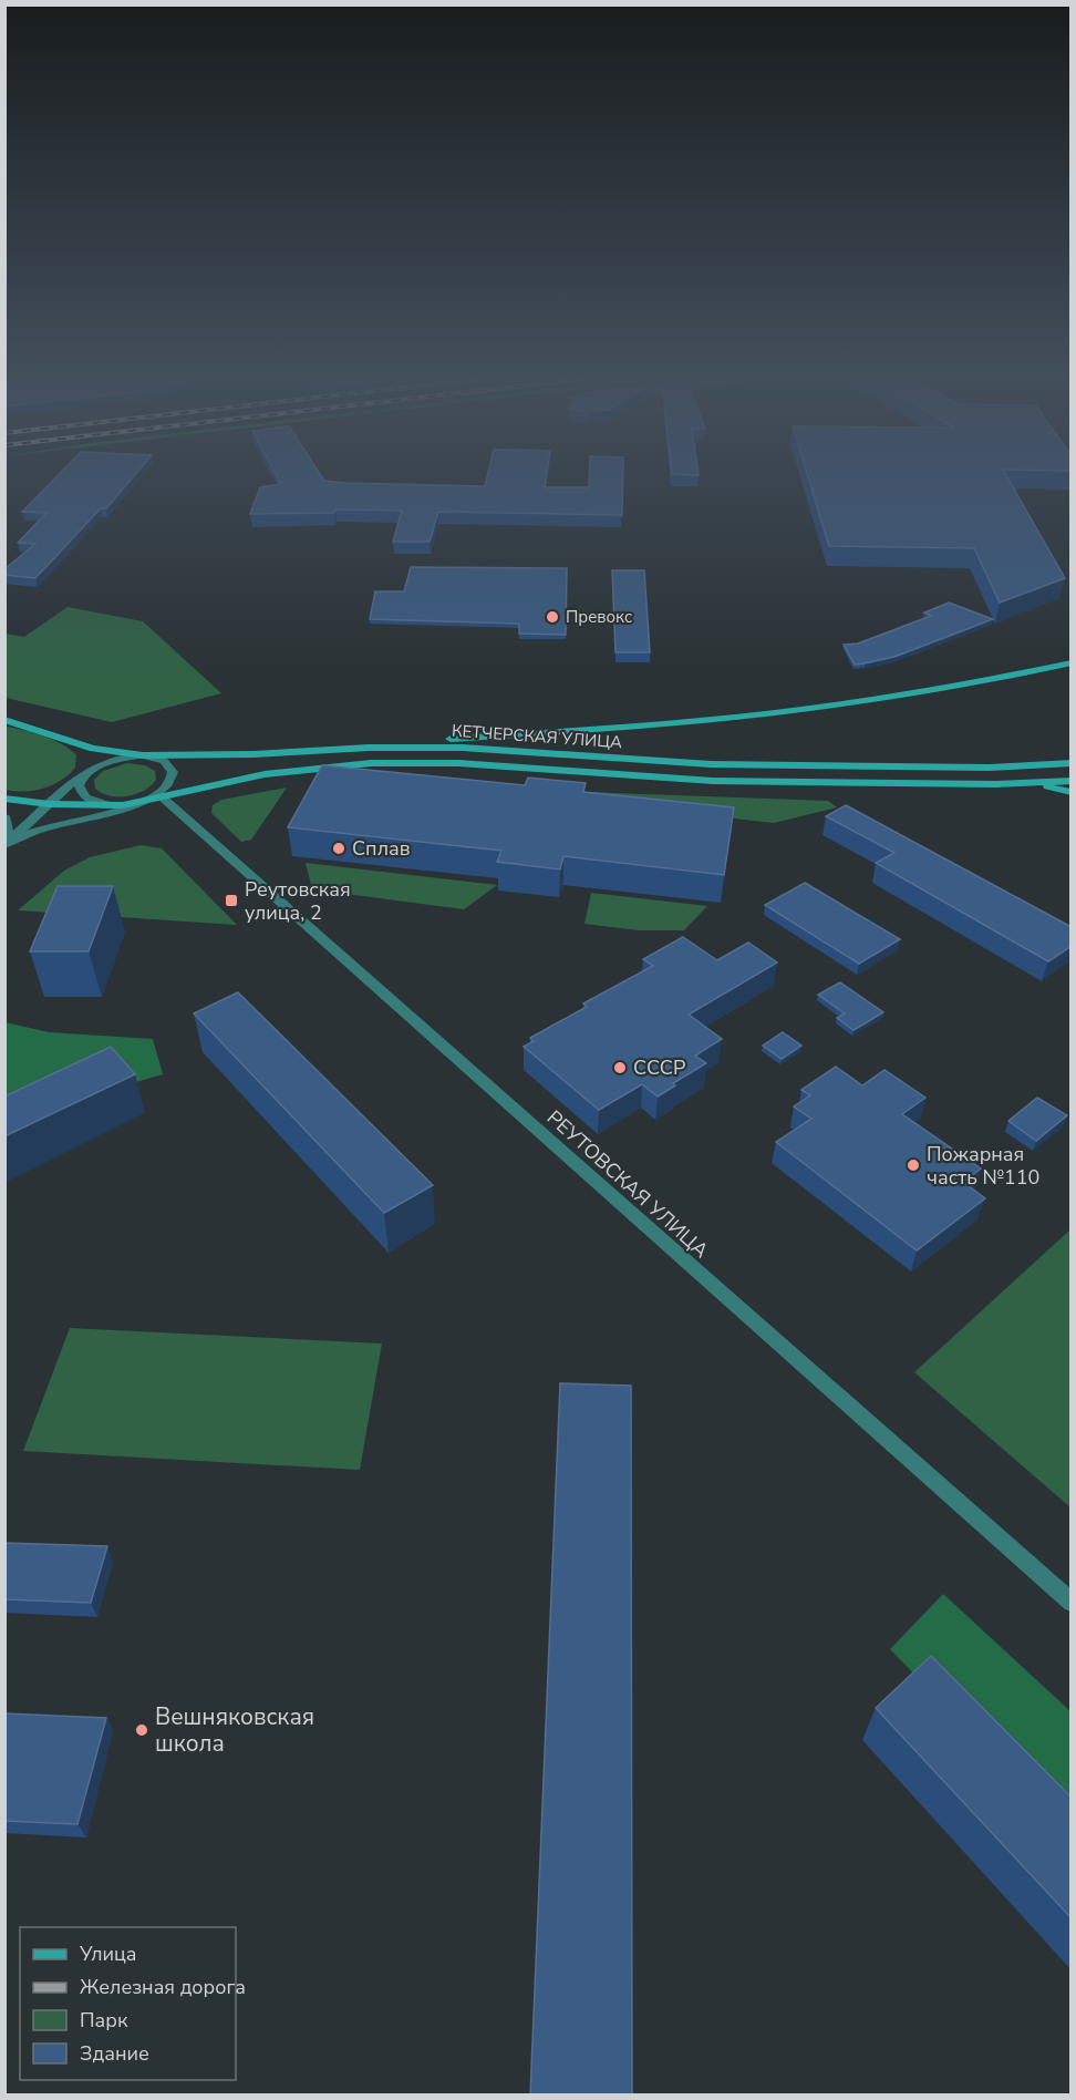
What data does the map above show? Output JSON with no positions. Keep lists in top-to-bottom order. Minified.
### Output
{"streets":{"main road":["КЕТЧЕРСКАЯ УЛИЦА"],"street":["РЕУТОВСКАЯ УЛИЦА"]},"crossings":[["КЕТЧЕРСКАЯ УЛИЦА","РЕУТОВСКАЯ УЛИЦА"]],"places":{"other":["Превокс","Сплав","СССР","Пожарная часть №110","Вешняковская школа"],"transit":["Реутовская улица, 2"]},"legend":["Улица","Железная дорога","Парк","Здание"]}
